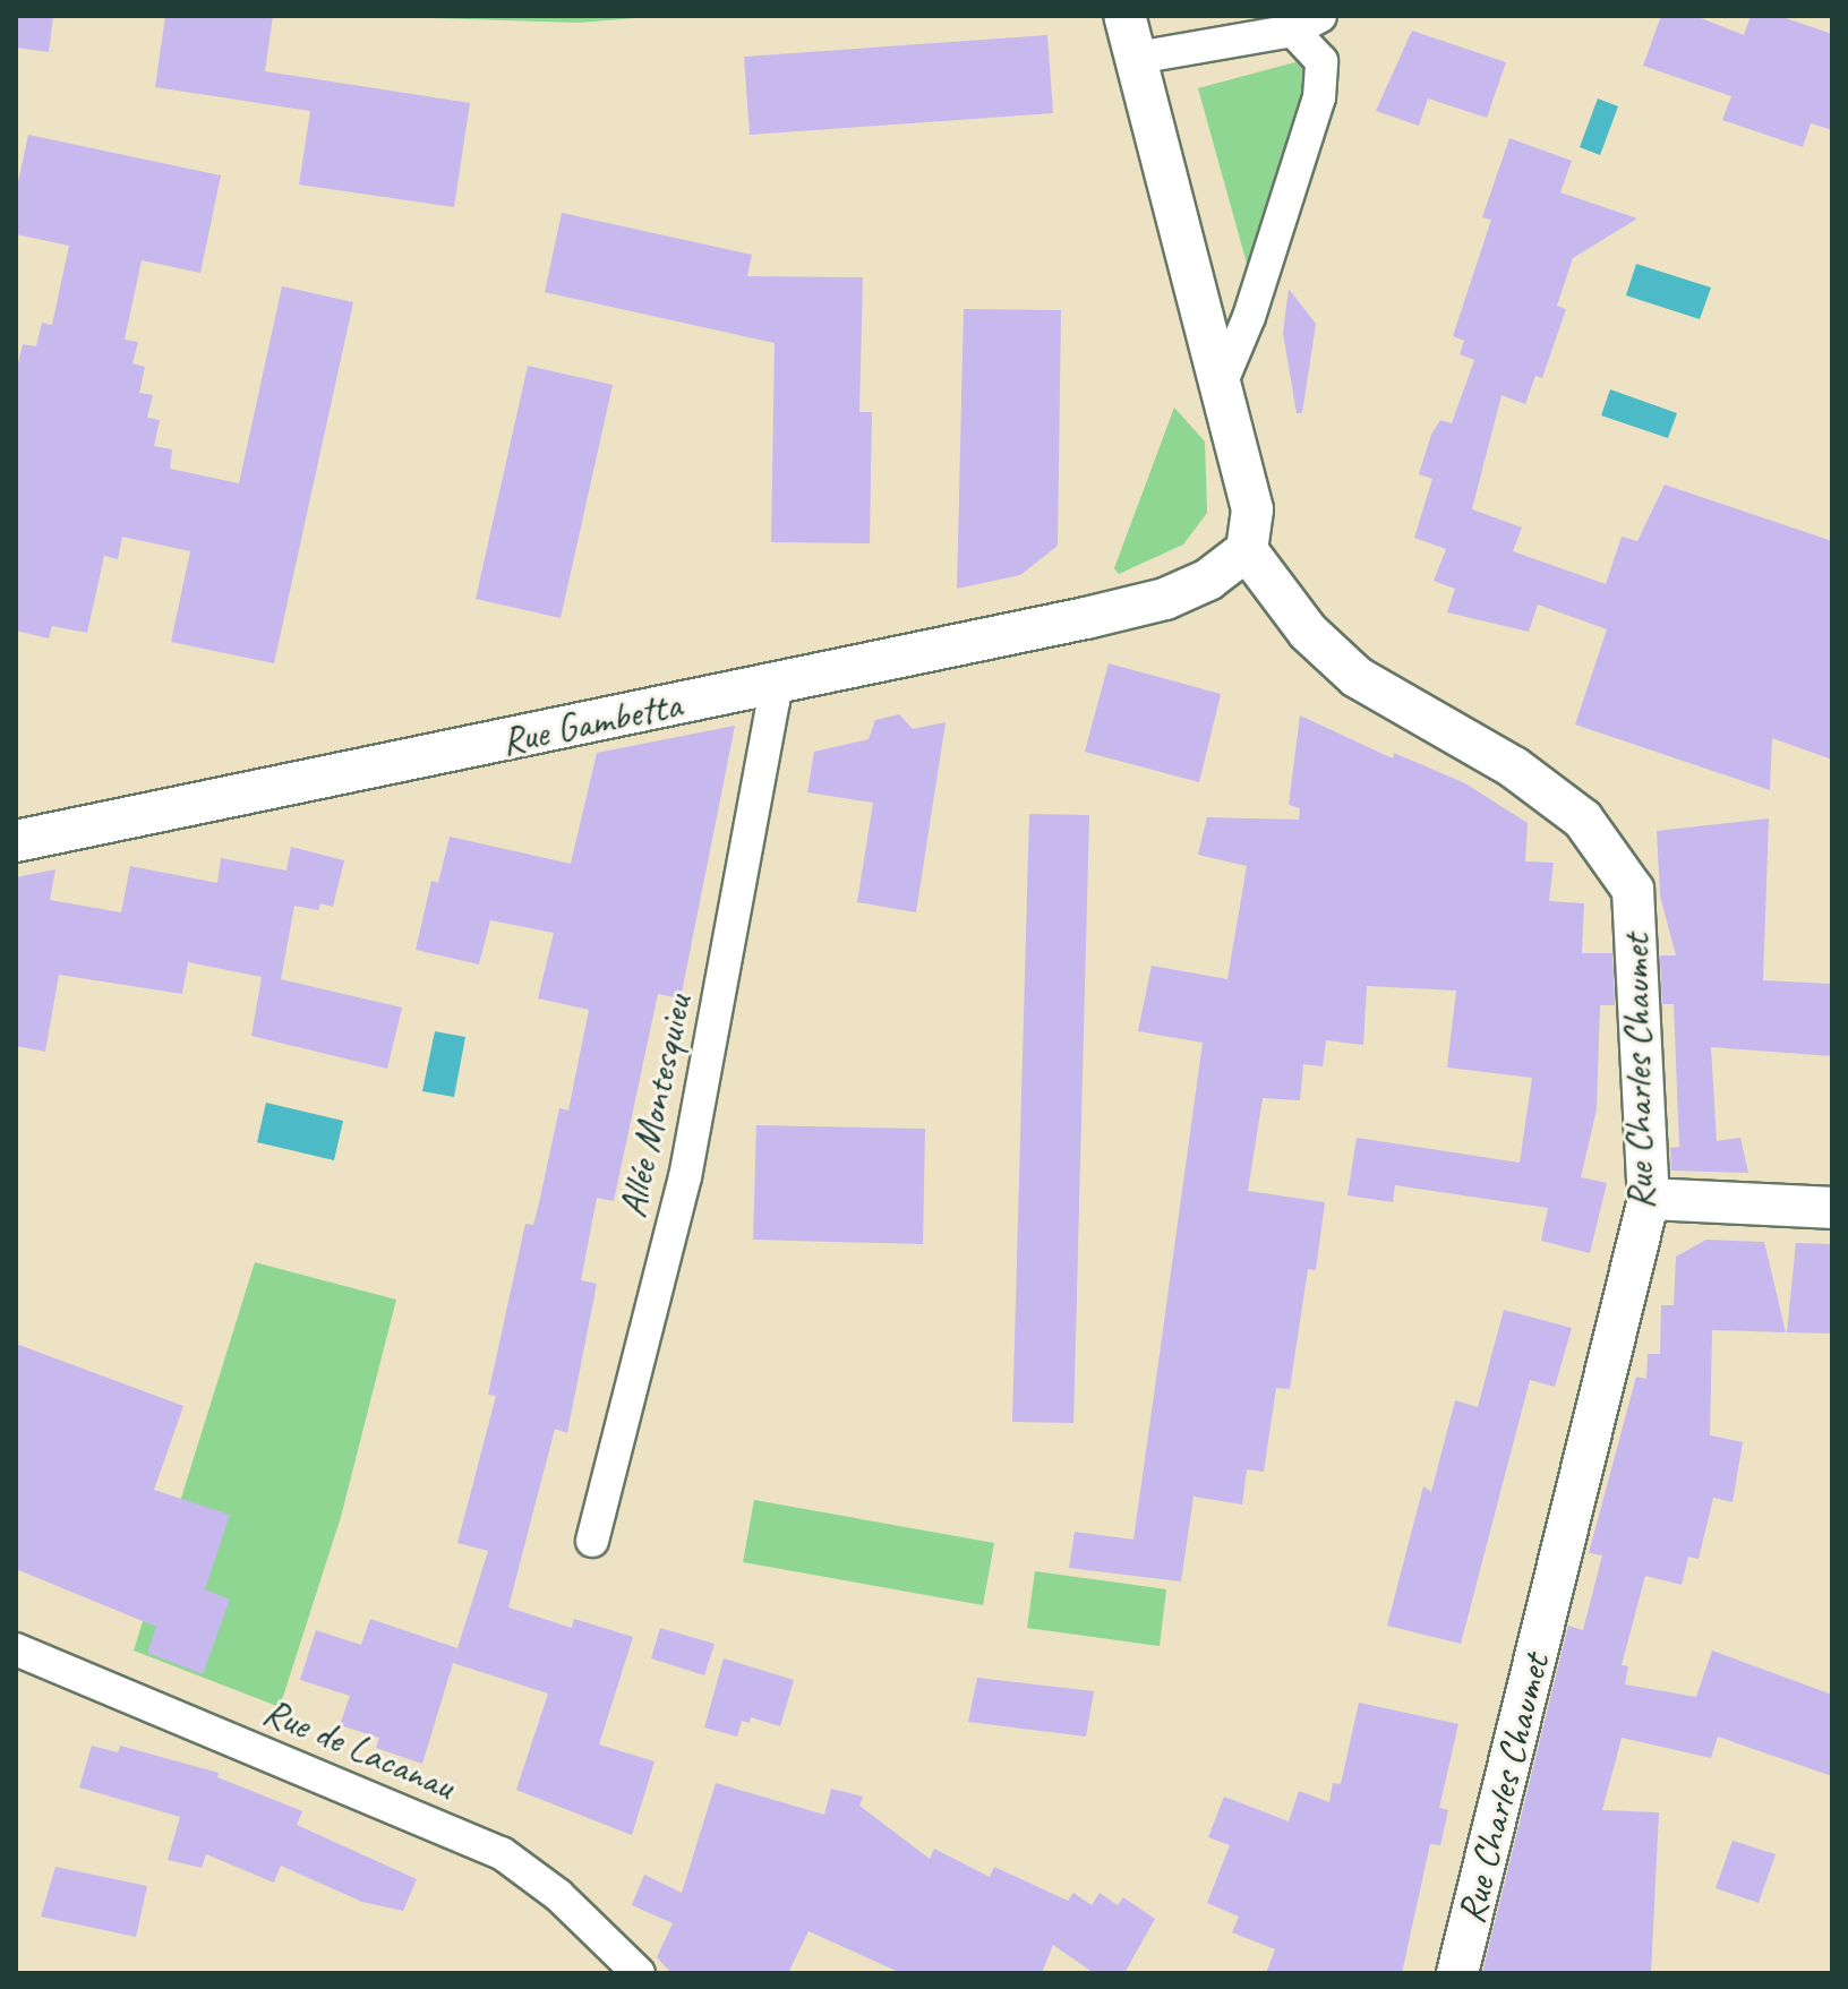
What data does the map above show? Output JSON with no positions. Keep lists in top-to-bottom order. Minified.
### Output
{"streets":{"street":["Rue Gambetta","Rue Charles Chaumet","Allée Montesquieu","Rue de Lacanau"]},"crossings":[["Rue Gambetta","Rue Charles Chaumet"],["Rue Gambetta","Allée Montesquieu"]]}
